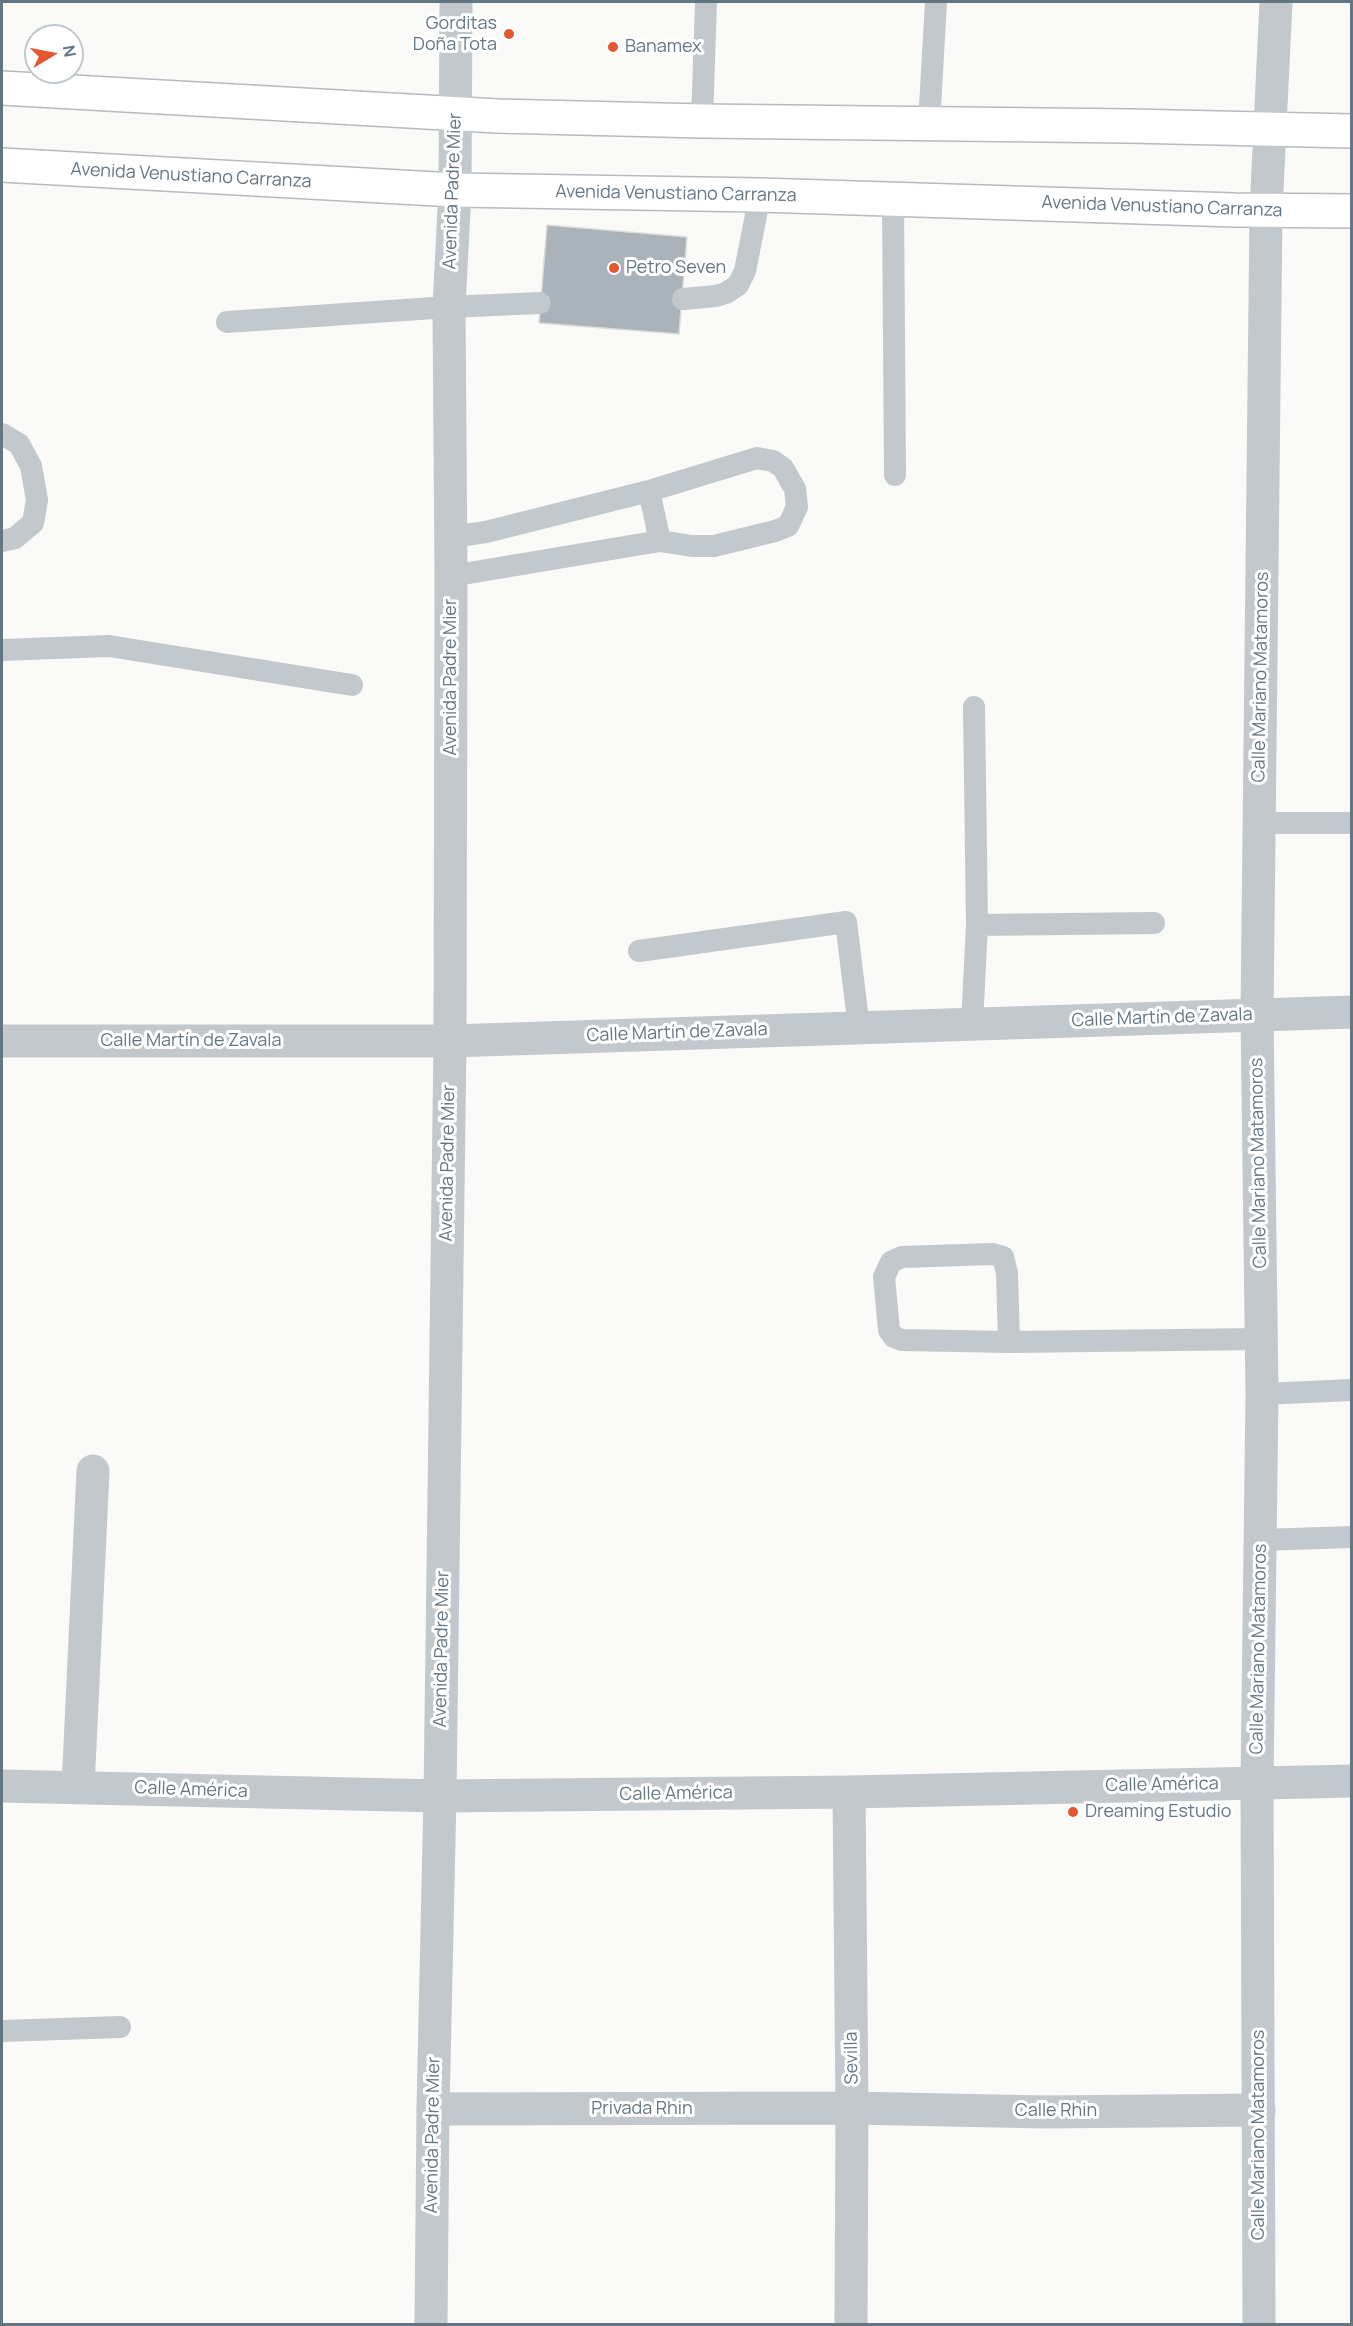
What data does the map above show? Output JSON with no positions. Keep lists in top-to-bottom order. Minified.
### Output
{"streets":{"main road":["Avenida Venustiano Carranza"],"street":["Avenida Padre Mier","Calle Mariano Matamoros","Calle Martín de Zavala","Calle América","Sevilla","Privada Rhin","Calle Rhin"]},"crossings":[["Avenida Venustiano Carranza","Avenida Padre Mier"],["Avenida Venustiano Carranza","Calle Mariano Matamoros"],["Avenida Padre Mier","Calle Martín de Zavala"],["Avenida Padre Mier","Calle América"],["Avenida Padre Mier","Privada Rhin"],["Calle Mariano Matamoros","Calle Martín de Zavala"],["Calle Mariano Matamoros","Calle América"],["Calle Mariano Matamoros","Calle Rhin"],["Calle América","Sevilla"],["Sevilla","Privada Rhin"],["Sevilla","Calle Rhin"],["Privada Rhin","Calle Rhin"]],"places":["Gorditas Doña Tota","Banamex","Petro Seven","Dreaming Estudio"],"north":"right"}
